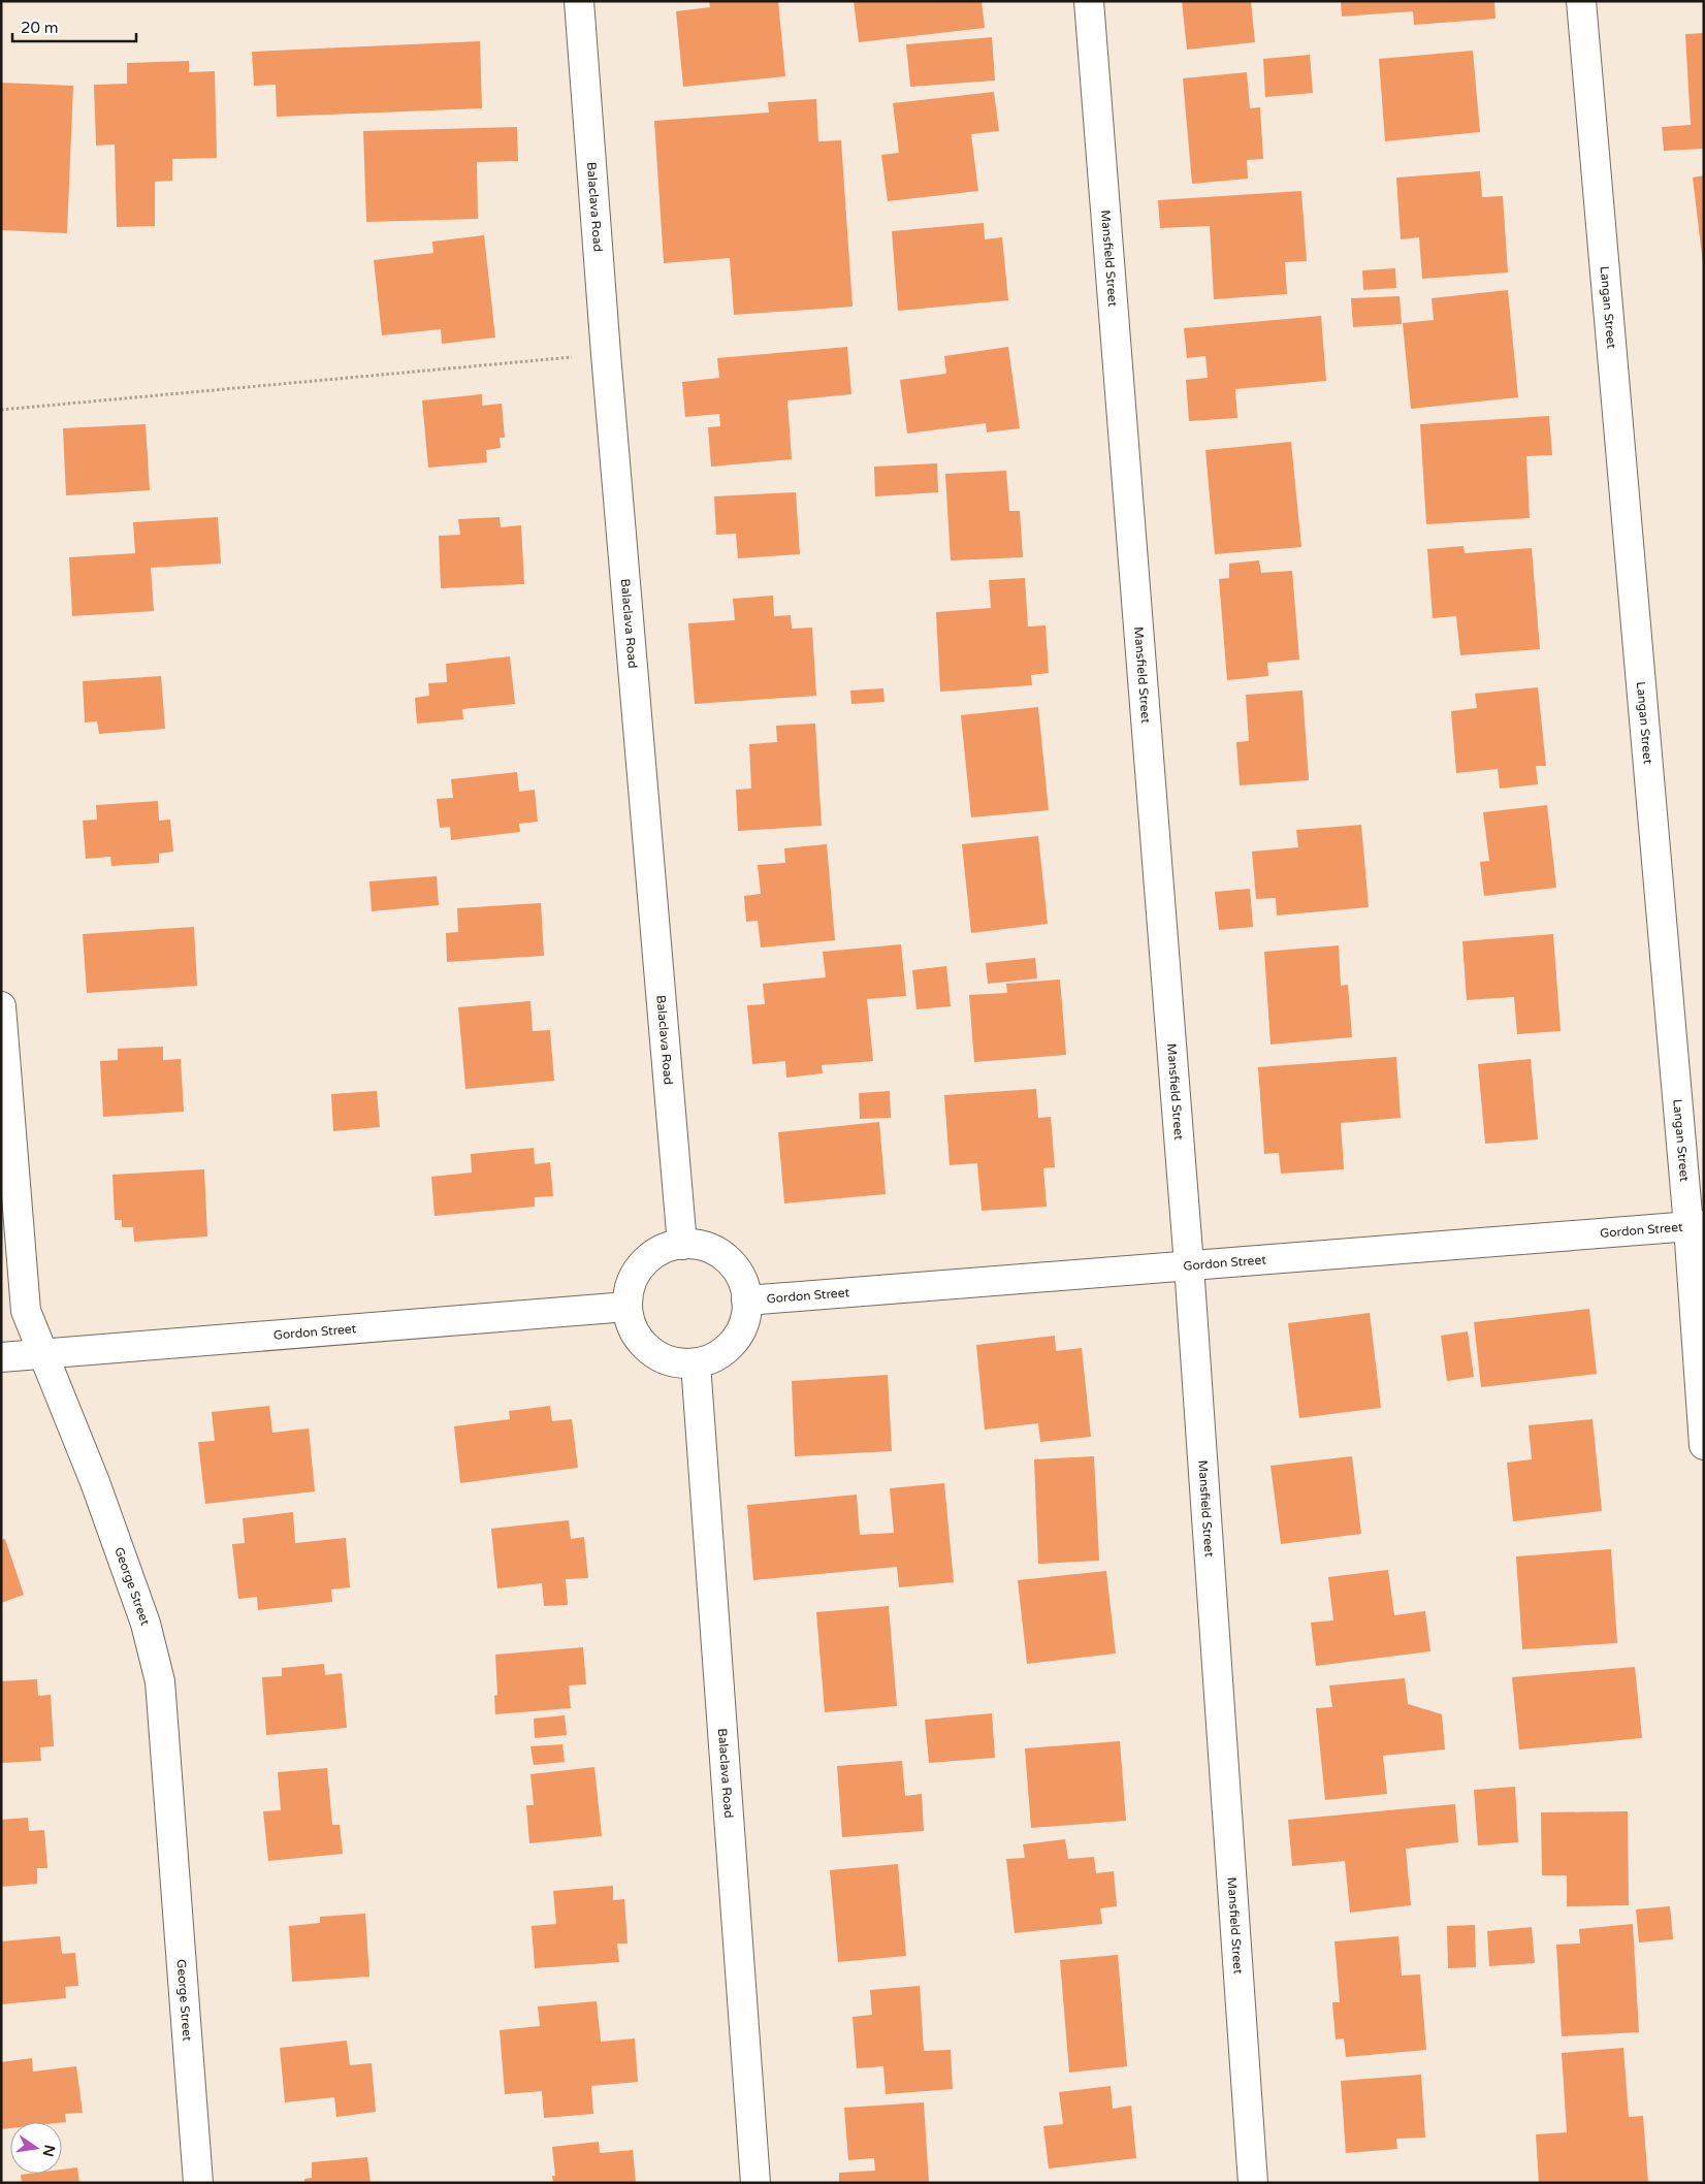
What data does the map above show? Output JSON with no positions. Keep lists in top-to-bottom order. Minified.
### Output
{"streets":{"street":["Balaclava Road","Mansfield Street","Langan Street","Gordon Street","George Street"]},"crossings":[["Balaclava Road","Gordon Street"],["Mansfield Street","Gordon Street"],["Langan Street","Gordon Street"],["Gordon Street","George Street"]],"scale_bar":"20 m","north":"right"}
